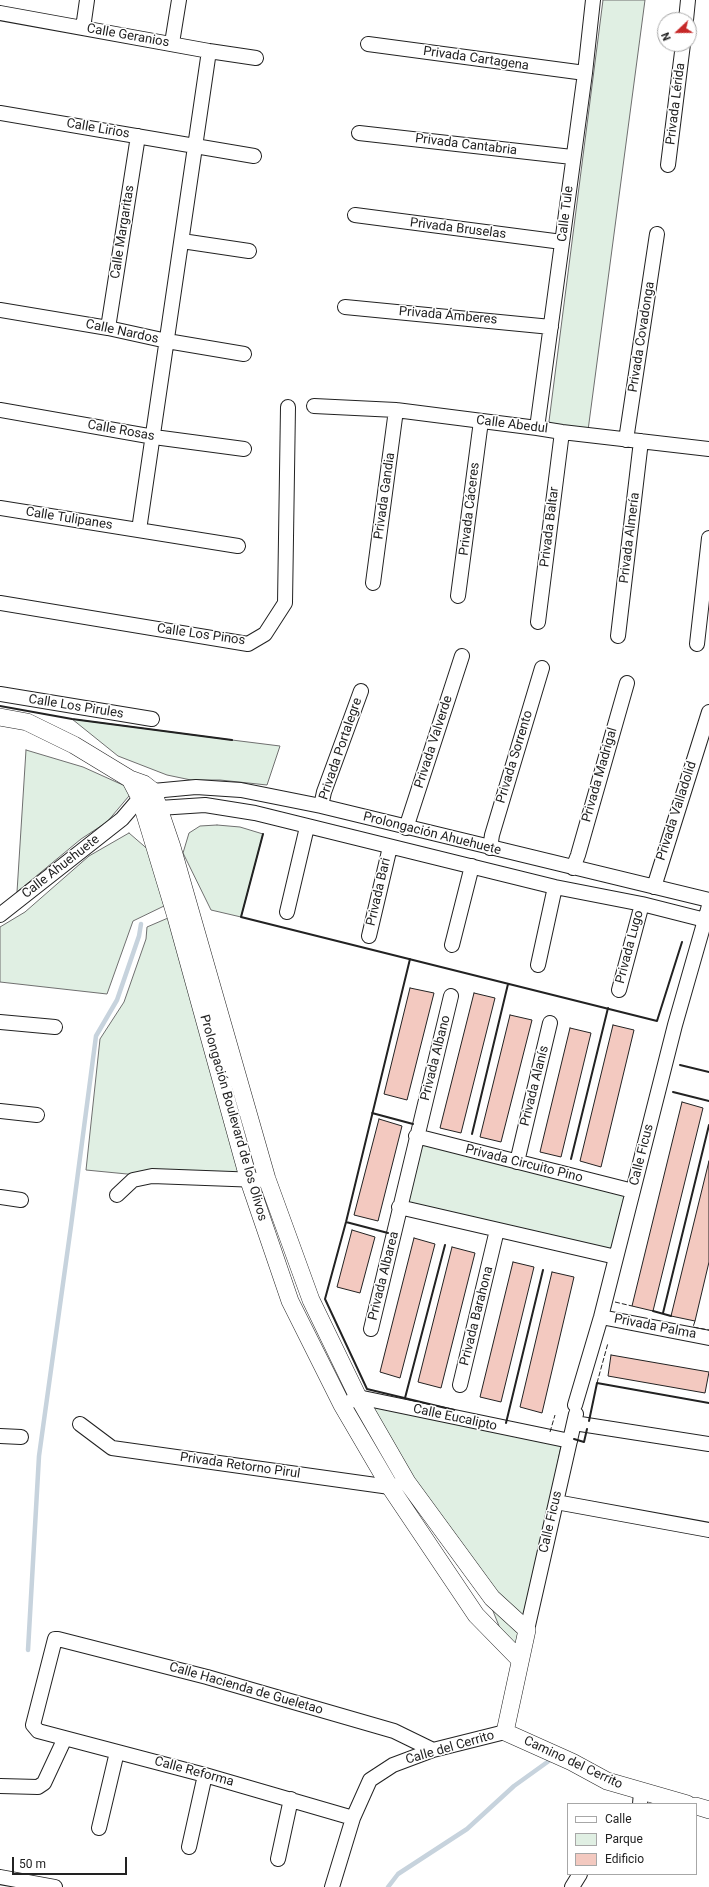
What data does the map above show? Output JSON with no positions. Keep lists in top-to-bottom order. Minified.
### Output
{"streets":{"street":["Calle Geranios","Privada Cartagena","Privada Lérida","Calle Lirios","Privada Cantabria","Calle Tule","Privada Bruselas","Calle Margaritas","Privada Ámberes","Calle Nardos","Privada Covadonga","Calle Abedul","Calle Rosas","Privada Gandia","Privada Cáceres","Calle Tulipanes","Privada Baltar","Privada Almería","Calle Los Pinos","Calle Los Pirules","Privada Valverde","Privada Portalegre","Privada Sorrento","Privada Madrigal","Privada Valladolid","Prolongación Ahuehuete","Calle Ahuehuete","Privada Bari","Privada Lugo","Privada Albano","Privada Alanís","Prolongación Boulevard de los Olivos","Calle Ficus","Privada Circuito Pino","Privada Albarea","Privada Barahona","Privada Palma","Calle Eucalipto","Privada Retorno Pirul","Calle Hacienda de Gueletao","Calle del Cerrito","Camino del Cerrito","Calle Reforma"]},"crossings":[["Privada Cartagena","Calle Tule"],["Calle Lirios","Calle Margaritas"],["Privada Cantabria","Calle Tule"],["Calle Tule","Privada Bruselas"],["Calle Tule","Privada Ámberes"],["Calle Tule","Calle Abedul"],["Calle Margaritas","Calle Nardos"],["Privada Covadonga","Calle Abedul"],["Calle Abedul","Privada Gandia"],["Calle Abedul","Privada Cáceres"],["Calle Abedul","Privada Baltar"],["Calle Abedul","Privada Almería"],["Privada Valverde","Prolongación Ahuehuete"],["Privada Portalegre","Prolongación Ahuehuete"],["Privada Sorrento","Prolongación Ahuehuete"],["Privada Madrigal","Prolongación Ahuehuete"],["Privada Valladolid","Prolongación Ahuehuete"],["Prolongación Ahuehuete","Calle Ahuehuete"],["Prolongación Ahuehuete","Privada Bari"],["Prolongación Ahuehuete","Privada Lugo"],["Prolongación Ahuehuete","Prolongación Boulevard de los Olivos"],["Prolongación Ahuehuete","Calle Ficus"],["Calle Ahuehuete","Prolongación Boulevard de los Olivos"],["Privada Albano","Privada Circuito Pino"],["Privada Albano","Privada Albarea"],["Privada Alanís","Privada Circuito Pino"],["Prolongación Boulevard de los Olivos","Calle Ficus"],["Prolongación Boulevard de los Olivos","Calle Eucalipto"],["Prolongación Boulevard de los Olivos","Privada Retorno Pirul"],["Calle Ficus","Privada Circuito Pino"],["Calle Ficus","Privada Palma"],["Calle Ficus","Calle Eucalipto"],["Privada Circuito Pino","Privada Albarea"],["Calle Hacienda de Gueletao","Calle del Cerrito"],["Calle Hacienda de Gueletao","Calle Reforma"],["Calle del Cerrito","Camino del Cerrito"],["Calle del Cerrito","Calle Reforma"]],"legend":["Calle","Parque","Edificio"],"scale_bar":"50 m","north":"left"}
